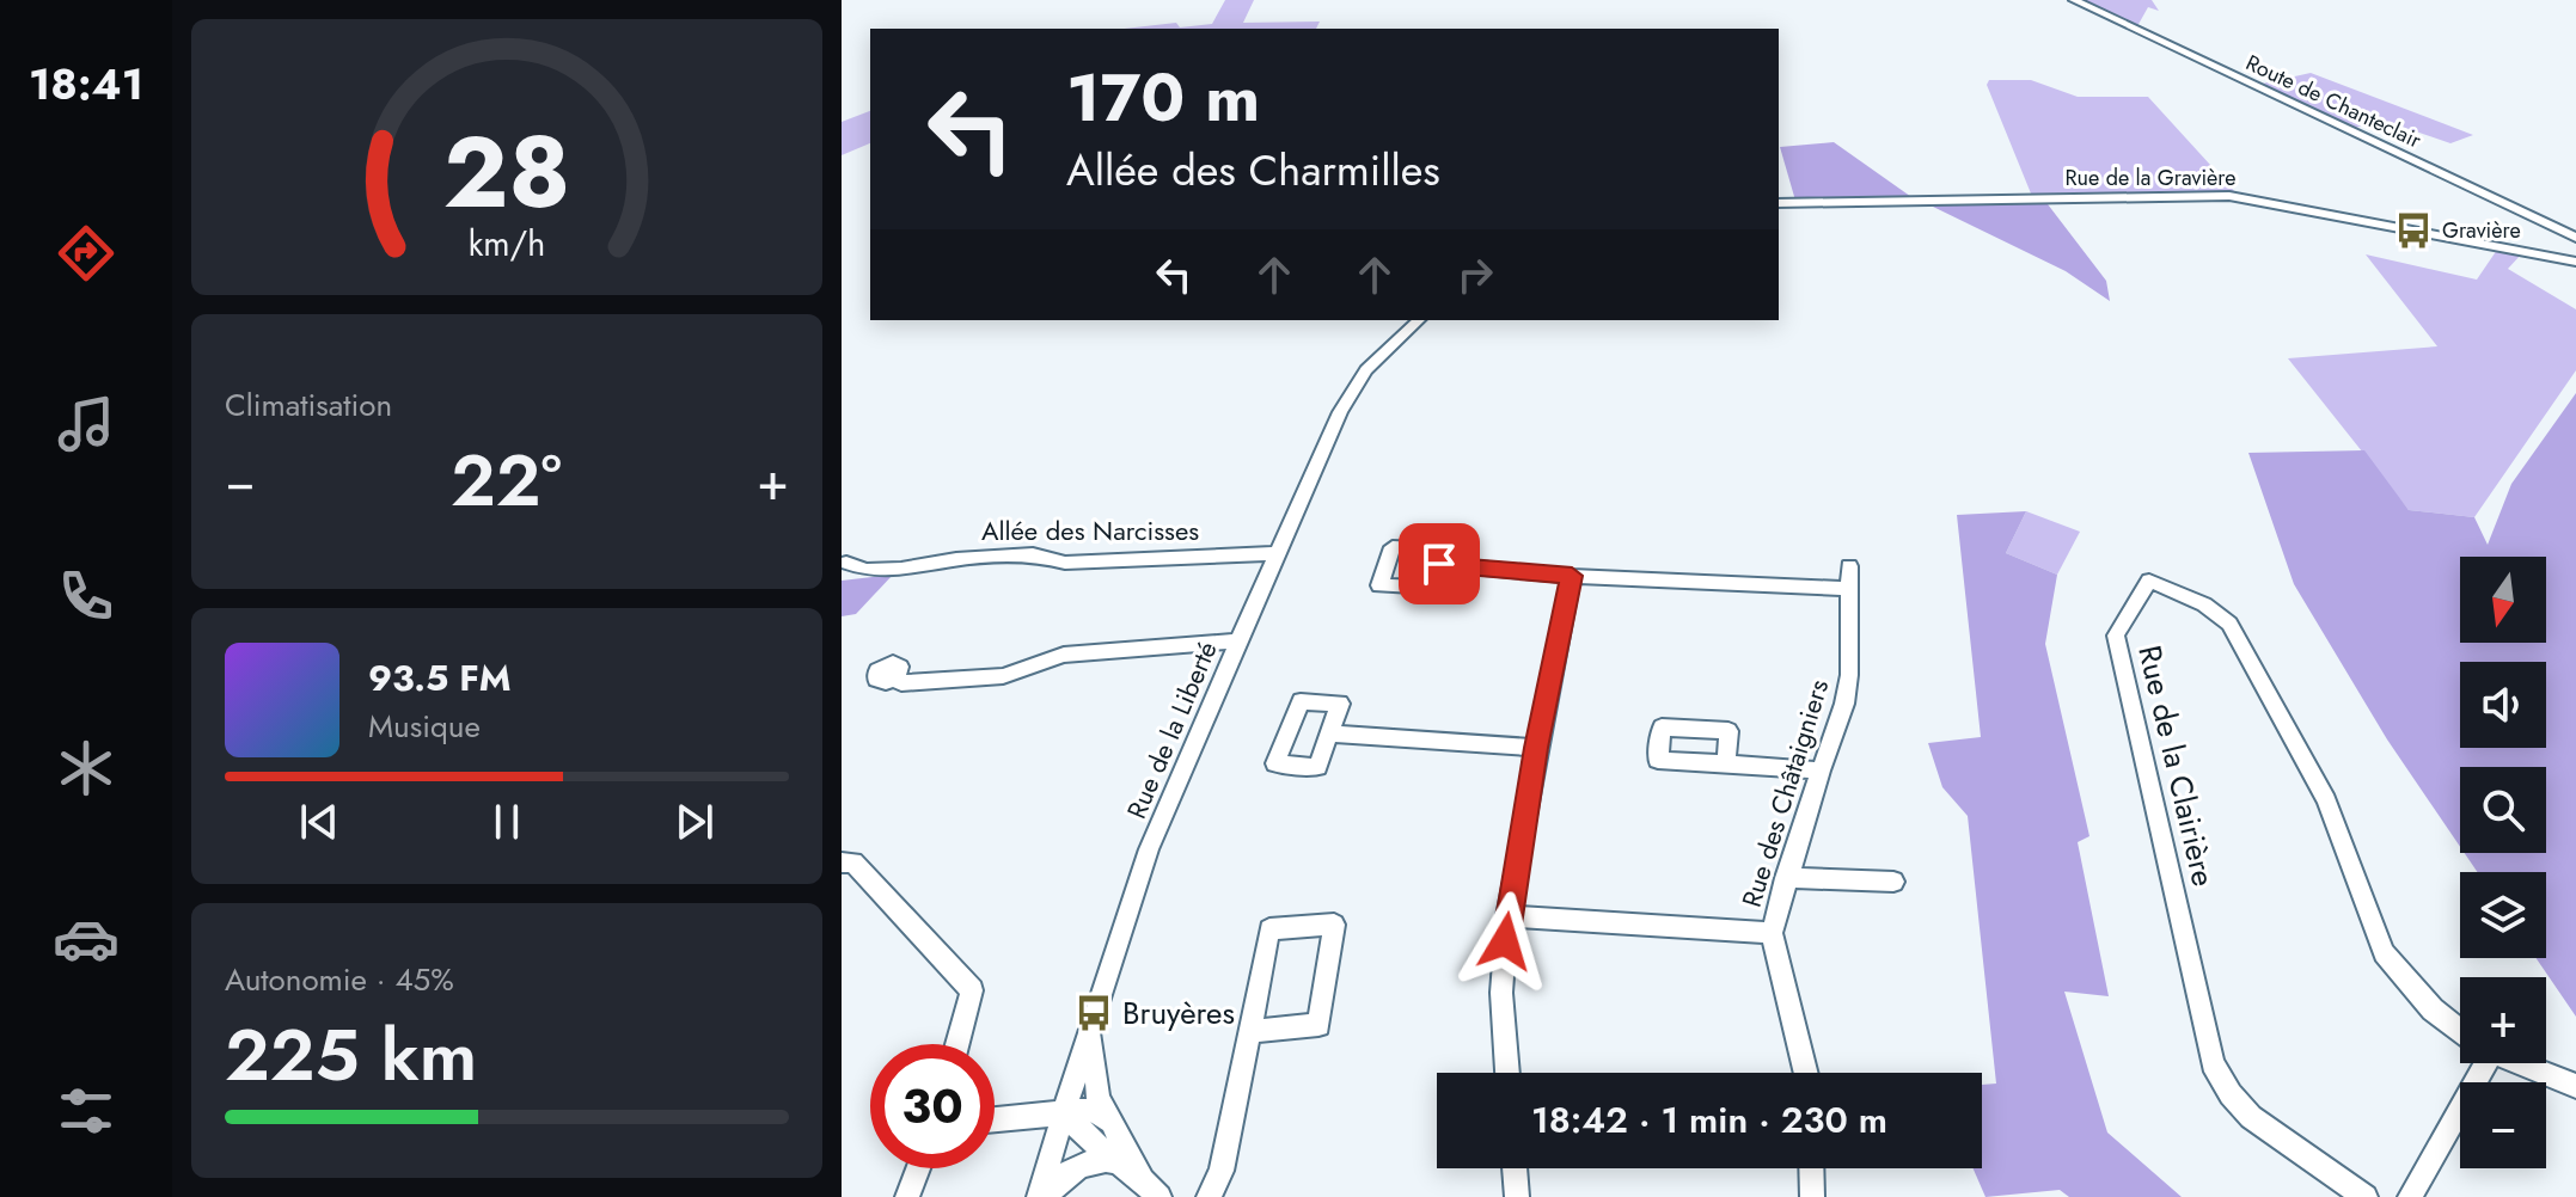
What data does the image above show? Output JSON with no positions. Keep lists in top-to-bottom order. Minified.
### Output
{"streets":{"street":["Route de Chanteclair","Rue de la Gravière","Allée des Narcisses","Rue de la Liberté","Rue de la Clairière","Rue des Châtaigniers"]},"crossings":[["Allée des Narcisses","Rue de la Liberté"]],"places":{"bus stop":["Gravière","Bruyères"]},"north":"bottom","page":{"tabs":"18:41","turn":["170 m","Allée des Charmilles"],"tile":["Climatisation",["Autonomie · 45%","225 km"]],"heat":["−","22°","+"],"map_buttons":["+","−"],"song":["93.5 FM","Musique"],"limit":"30","trip":"18:42 · 1 min · 230 m","gauge":["28","km/h"]}}
